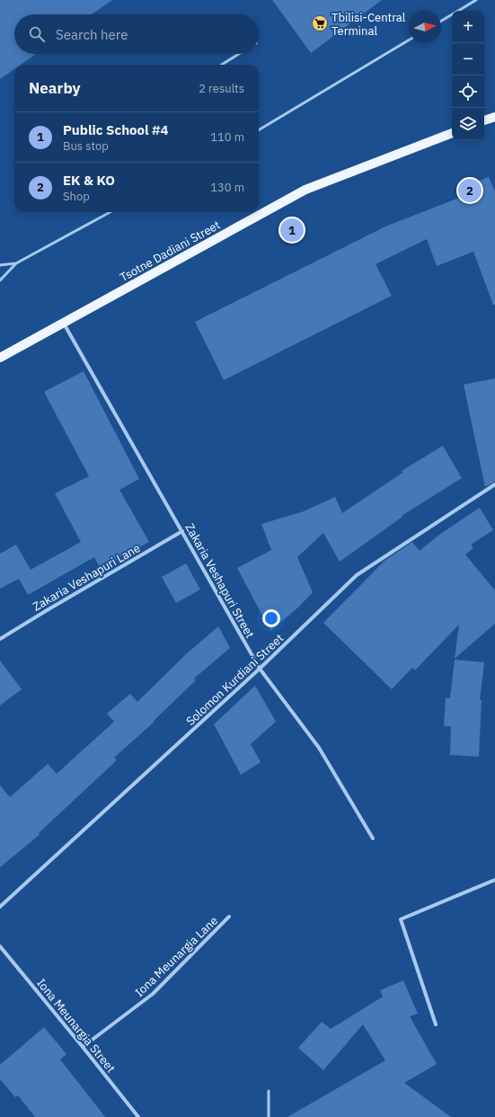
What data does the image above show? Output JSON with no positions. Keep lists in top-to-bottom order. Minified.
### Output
{"streets":{"main road":["Tsotne Dadiani Street"],"street":["Zakaria Veshapuri Lane","Zakaria Veshapuri Street","Solomon Kurdiani Street","Iona Meunargia Lane","Iona Meunargia Street"]},"crossings":[["Tsotne Dadiani Street","Zakaria Veshapuri Street"],["Zakaria Veshapuri Lane","Zakaria Veshapuri Street"],["Zakaria Veshapuri Street","Solomon Kurdiani Street"],["Iona Meunargia Lane","Iona Meunargia Street"]],"places":{"supermarket":["Tbilisi-Central Terminal"]},"north":"right","page":{"map_buttons":["+","−"],"search":"Search here","heading":["Nearby","2 results"],"list":[{"mark":"1","name":"Public School #4","note":"Bus stop","value":"110 m"},{"mark":"2","name":"EK & KO","note":"Shop","value":"130 m"}],"pins":["2","1"]}}
